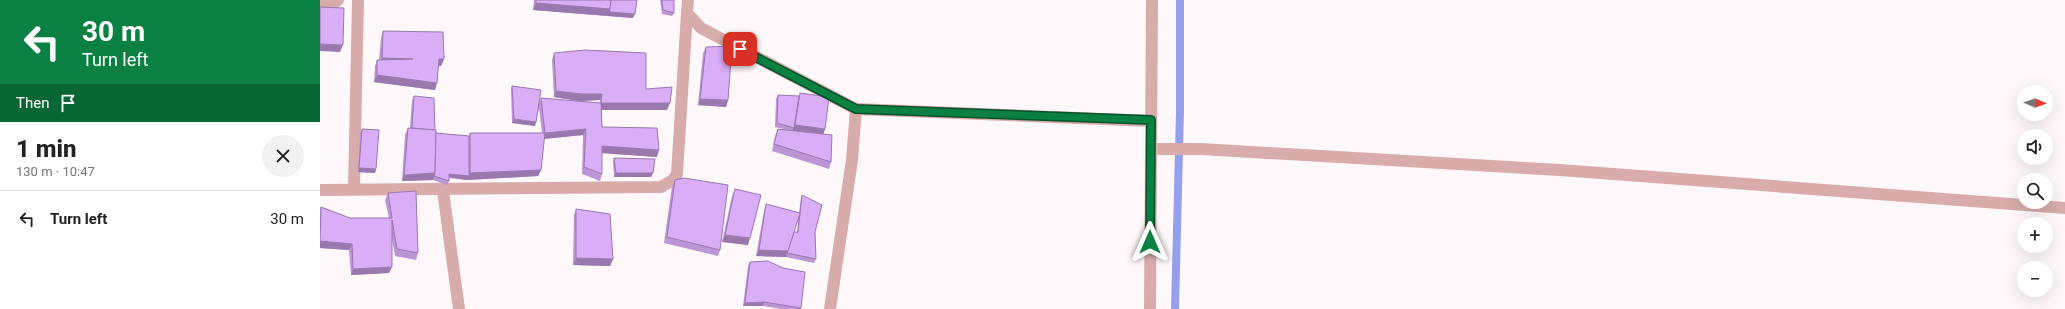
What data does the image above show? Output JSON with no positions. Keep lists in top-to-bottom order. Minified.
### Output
{"north":"right","page":{"turn":["30 m","Turn left"],"then":"Then","map_buttons":["+","−"],"heading":["1 min","130 m · 10:47"],"list":[{"name":"Turn left","value":"30 m"}]}}
